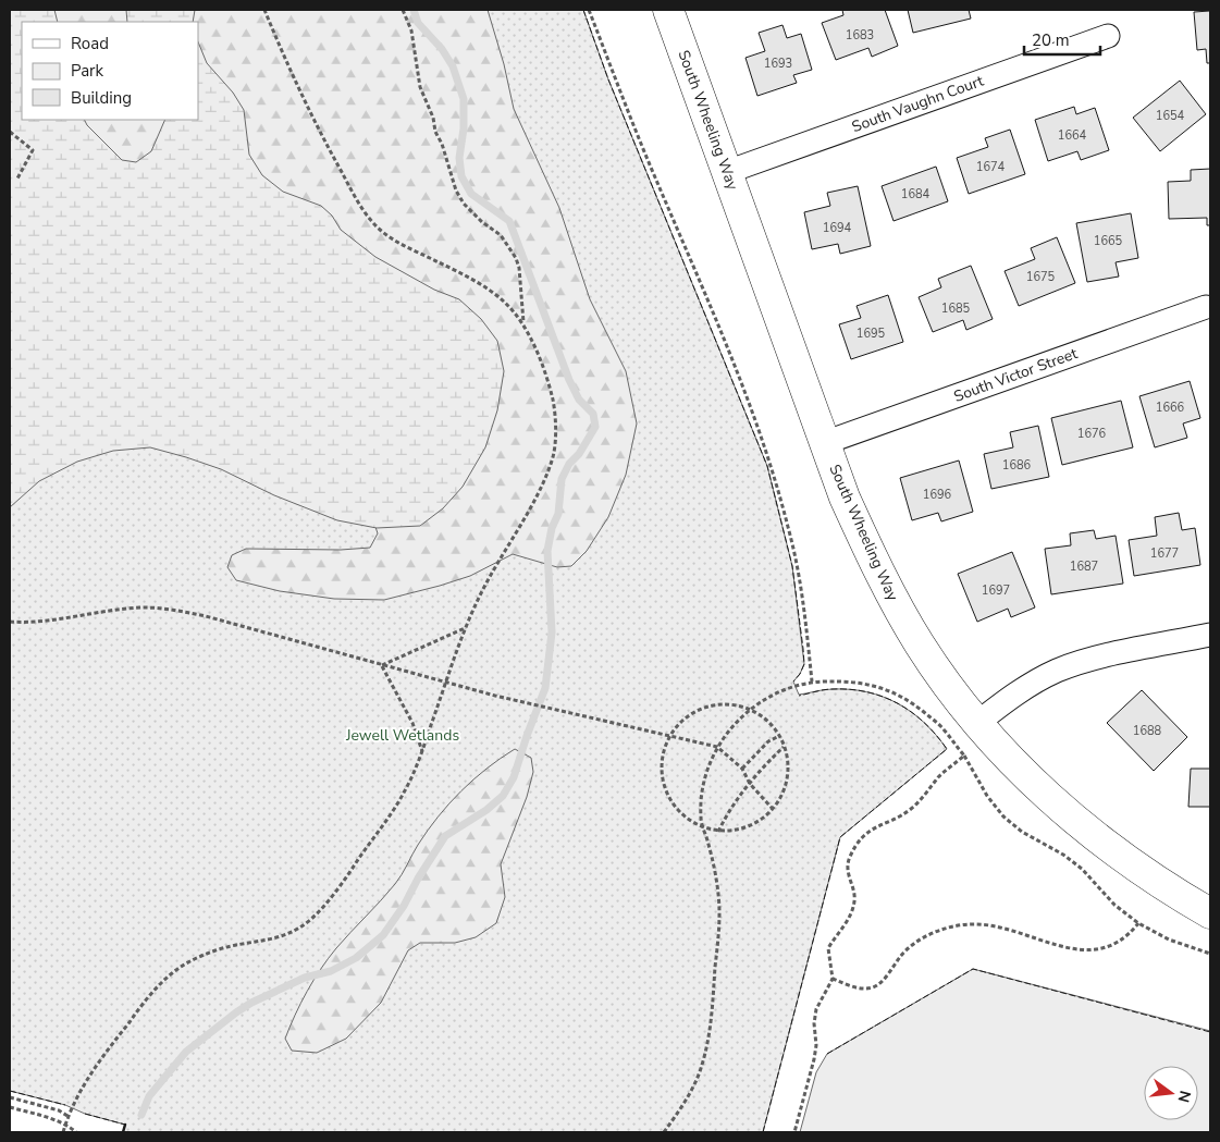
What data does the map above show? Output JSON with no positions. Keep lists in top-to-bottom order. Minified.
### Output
{"streets":{"street":["South Vaughn Court","South Wheeling Way","South Victor Street"]},"crossings":[["South Vaughn Court","South Wheeling Way"],["South Wheeling Way","South Victor Street"]],"parks":["Jewell Wetlands"],"house_numbers":["1683","1693","1654","1664","1674","1684","1694","1665","1675","1685","1695","1666","1676","1686","1696","1677","1687","1697","1688"],"legend":["Road","Park","Building"],"scale_bar":"20 m","north":"right"}
